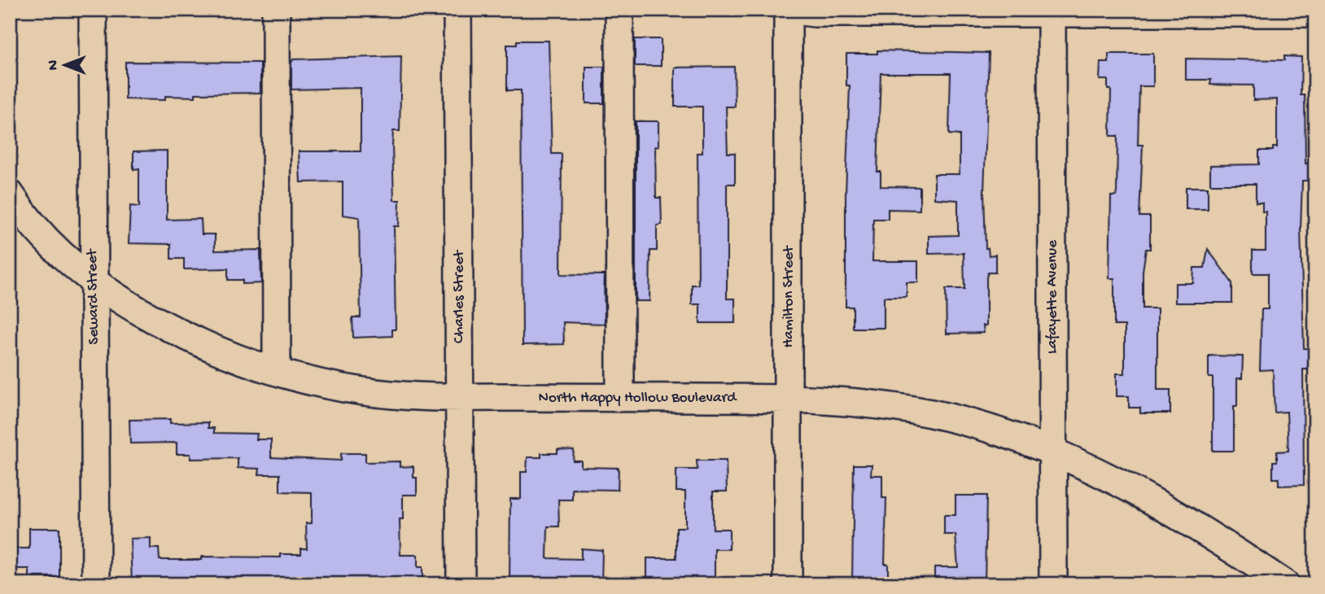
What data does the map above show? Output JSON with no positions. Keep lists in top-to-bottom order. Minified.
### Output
{"streets":{"street":["Seward Street","Charles Street","Hamilton Street","Lafayette Avenue","North Happy Hollow Boulevard"]},"crossings":[["Seward Street","North Happy Hollow Boulevard"],["Charles Street","North Happy Hollow Boulevard"],["Hamilton Street","North Happy Hollow Boulevard"],["Lafayette Avenue","North Happy Hollow Boulevard"]],"north":"left"}
